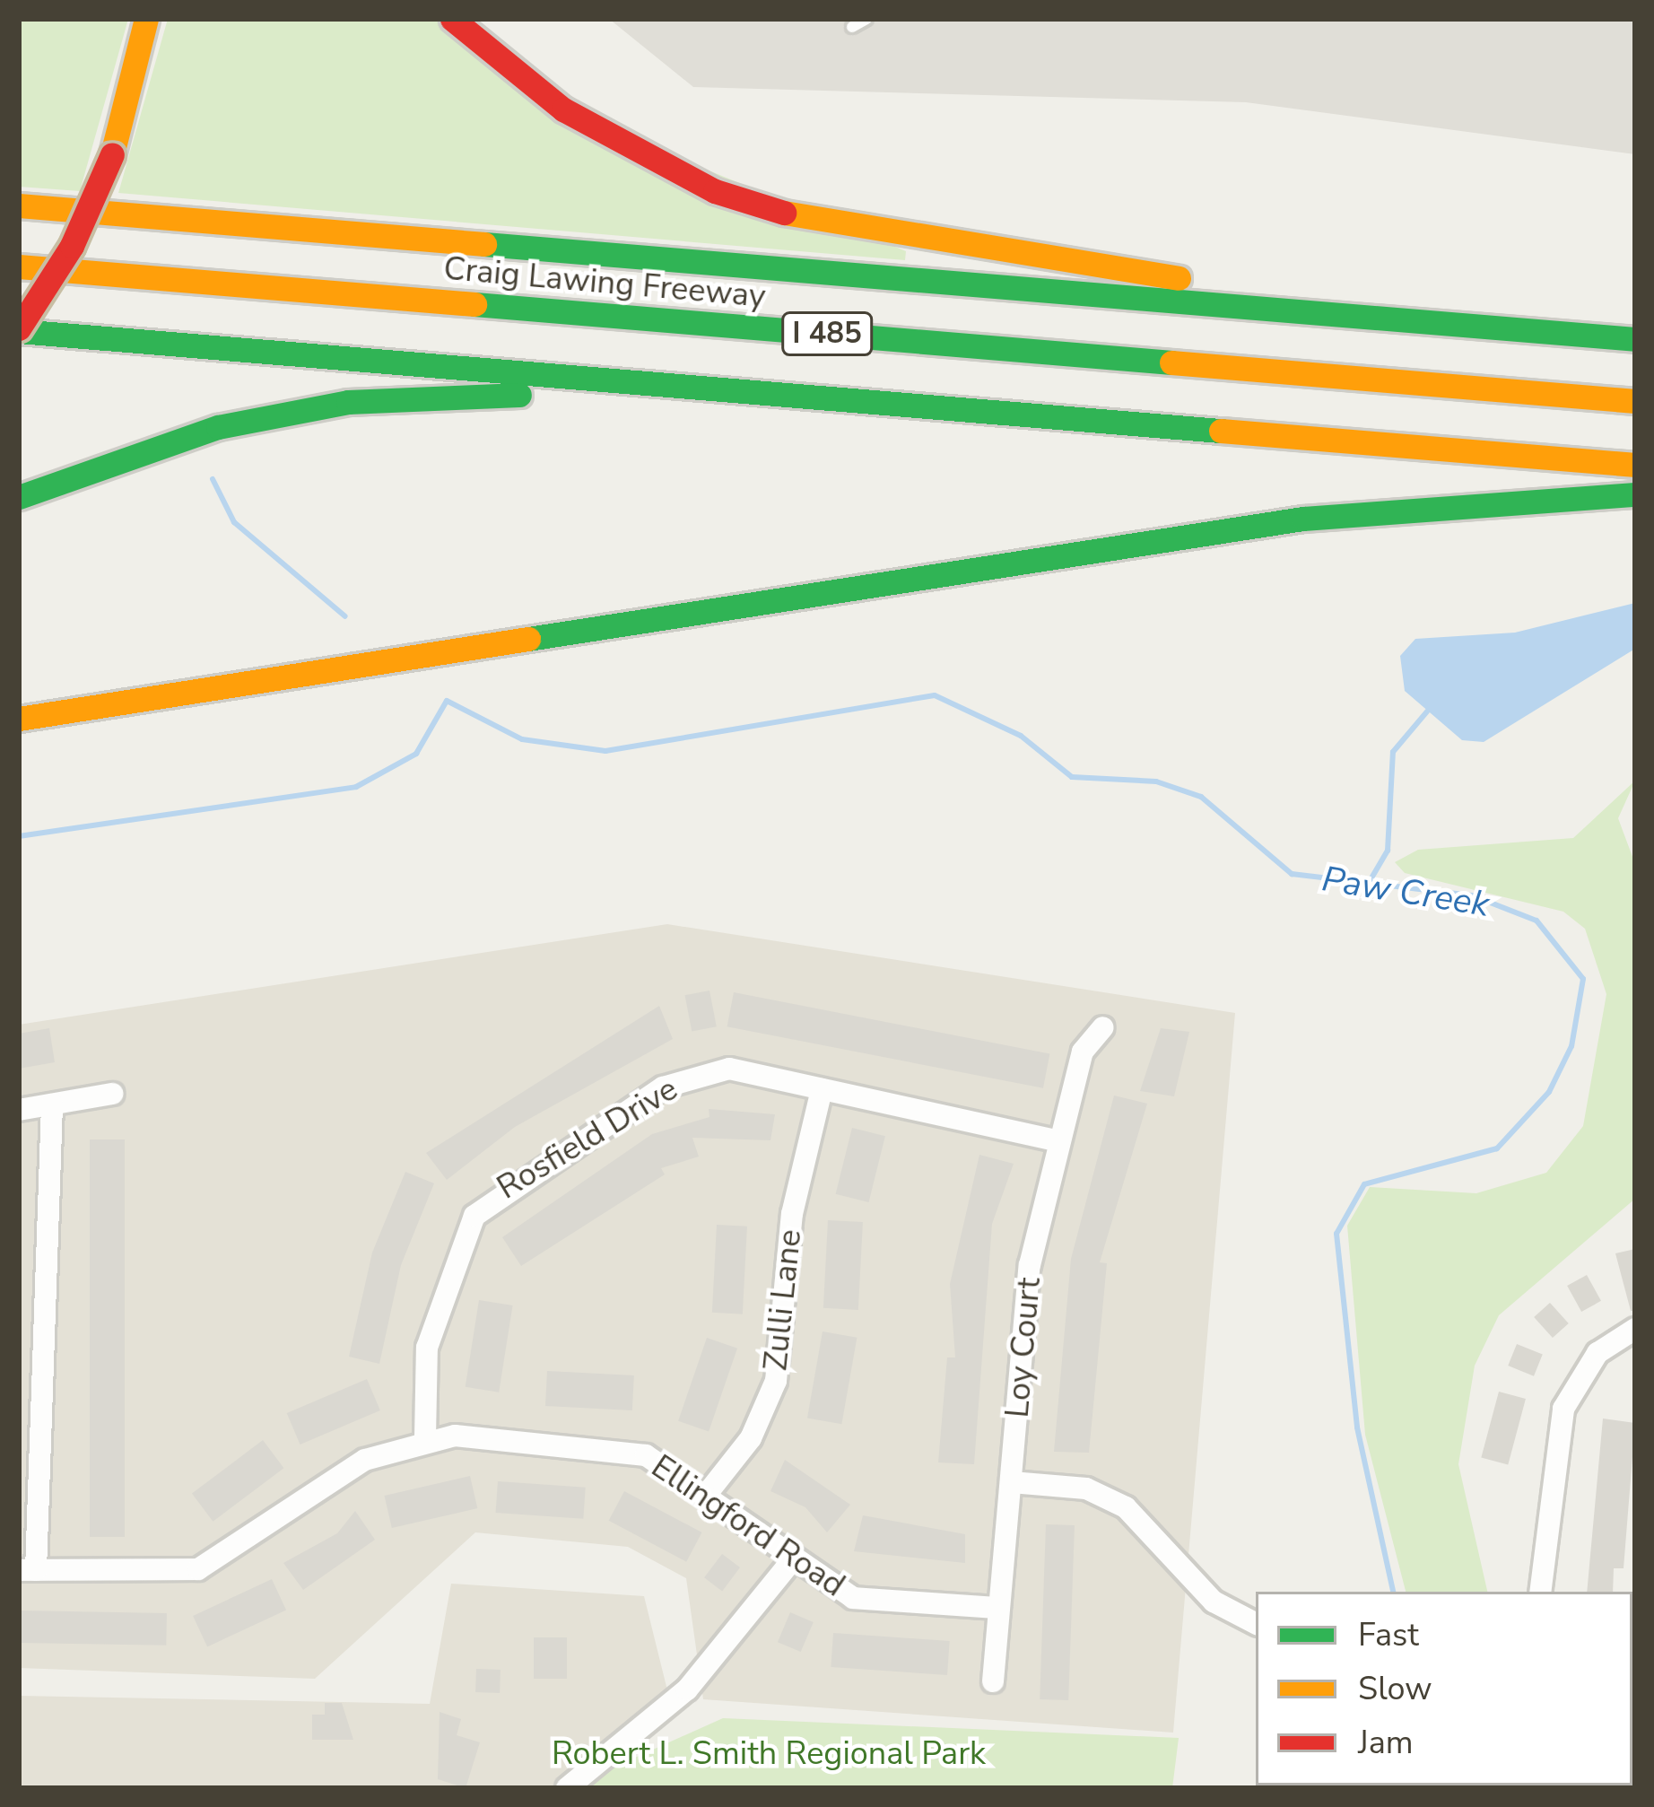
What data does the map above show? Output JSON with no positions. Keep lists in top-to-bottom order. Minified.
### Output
{"streets":{"highway":["Craig Lawing Freeway","I 485"],"street":["Rosfield Drive","Zulli Lane","Loy Court","Ellingford Road"]},"crossings":[["Rosfield Drive","Zulli Lane"],["Rosfield Drive","Loy Court"],["Rosfield Drive","Ellingford Road"],["Zulli Lane","Ellingford Road"],["Loy Court","Ellingford Road"]],"water":["Paw Creek"],"parks":["Robert L. Smith Regional Park"],"legend":["Fast","Slow","Jam"]}
